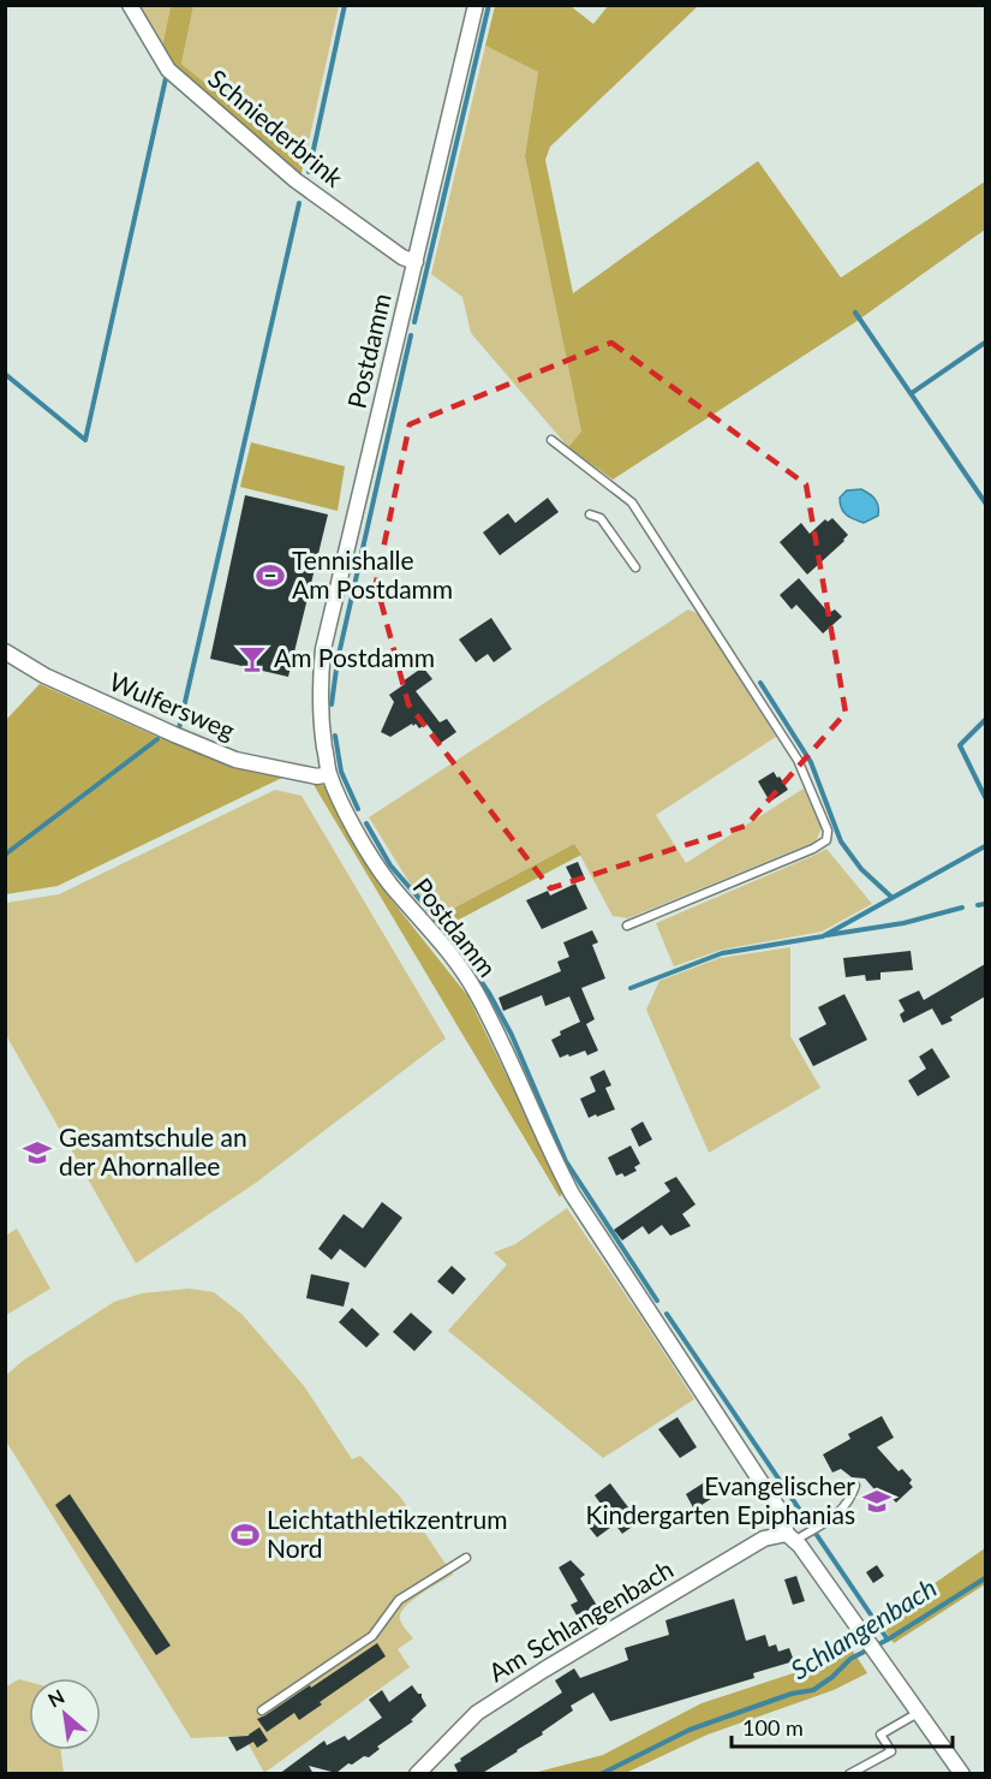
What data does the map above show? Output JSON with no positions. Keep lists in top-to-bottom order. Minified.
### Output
{"streets":{"street":["Schniederbrink","Postdamm","Wulfersweg","Am Schlangenbach"]},"crossings":[["Schniederbrink","Postdamm"],["Postdamm","Wulfersweg"],["Postdamm","Am Schlangenbach"]],"water":["Schlangenbach"],"places":{"sports":["Tennishalle Am Postdamm","Leichtathletikzentrum Nord"],"bar":["Am Postdamm"],"school or university":["Gesamtschule an der Ahornallee","Evangelischer Kindergarten Epiphanias"]},"scale_bar":"100 m","north":"top left"}
